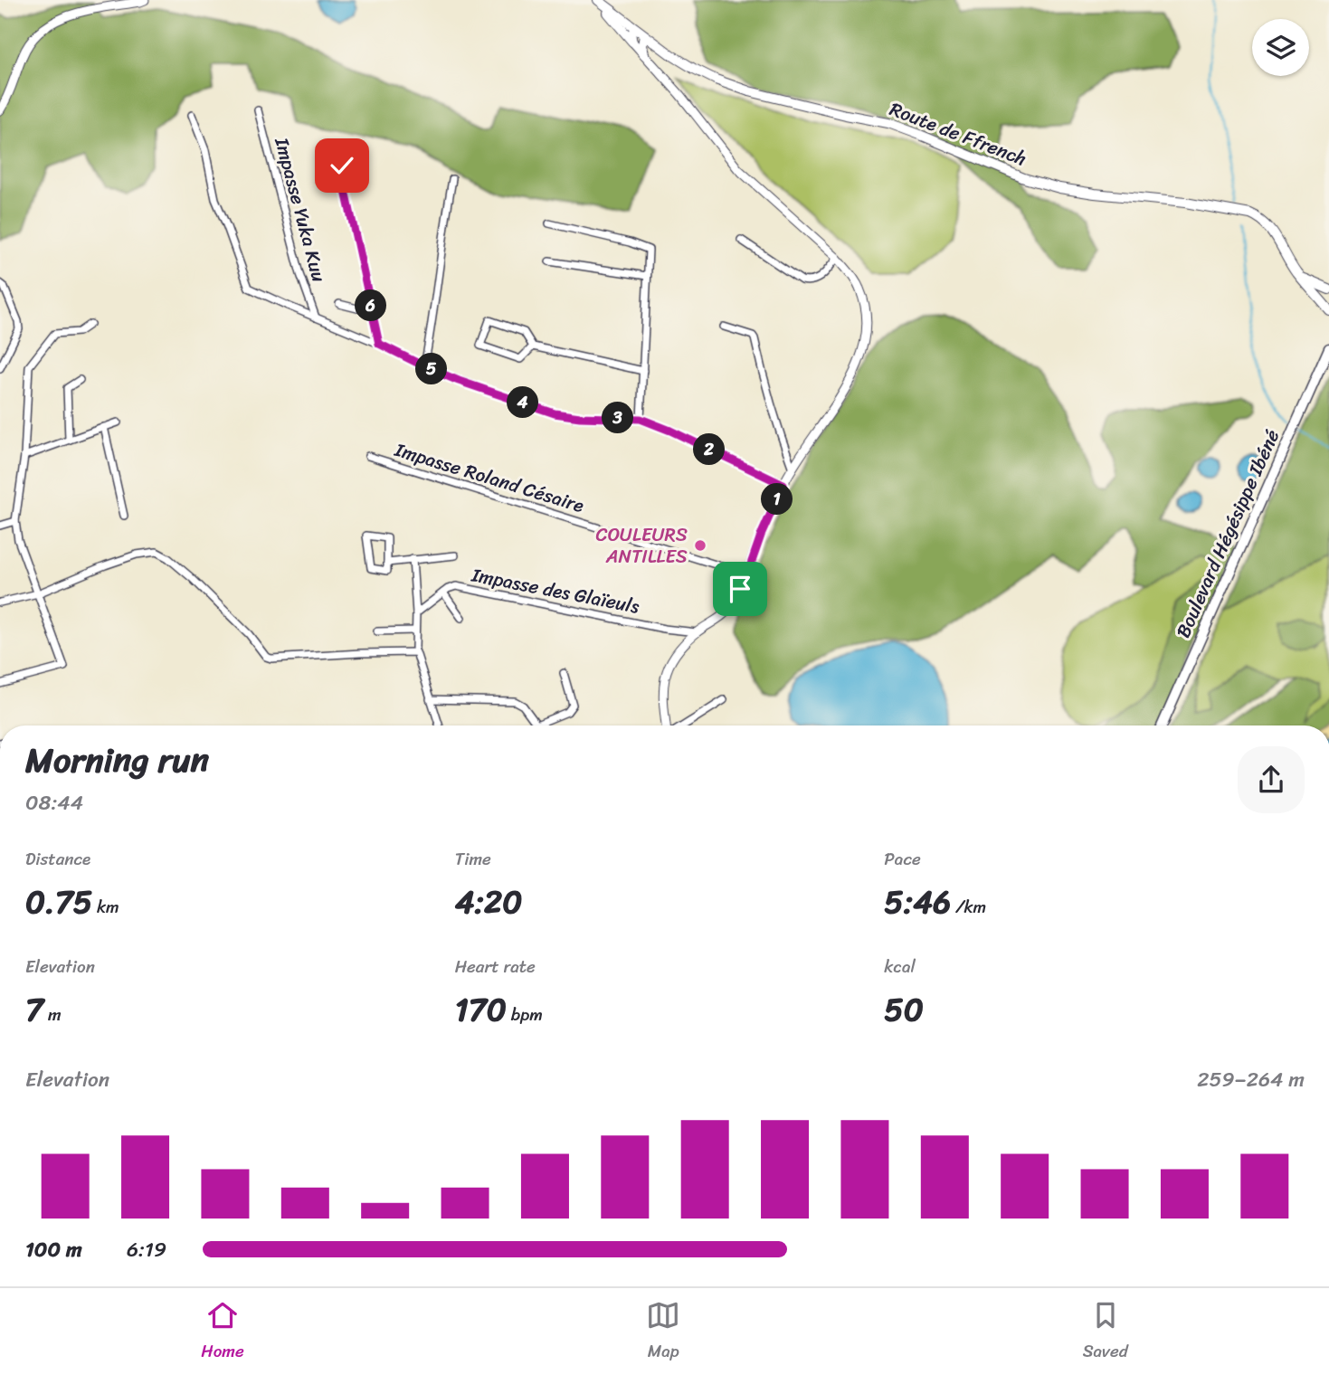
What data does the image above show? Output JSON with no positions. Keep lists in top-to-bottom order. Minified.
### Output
{"streets":{"main road":["Route de Ffrench","Boulevard Hégésippe Ibéné"],"street":["Impasse Yuka Kuu","Impasse Roland Césaire","Impasse des Glaïeuls"]},"places":["COULEURS ANTILLES"],"page":{"pins":["6","5","4","3","2","1"],"heading":["Morning run","08:44"],"stats":[["Distance","0.75 km"],["Time","4:20"],["Pace","5:46 /km"],["Elevation","7 m"],["Heart rate","170 bpm"],["kcal","50"]],"chart":["Elevation","259–264 m"],"list":[{"name":"100 m","note":"6:19"}],"tabs":["Home","Map","Saved"]}}
